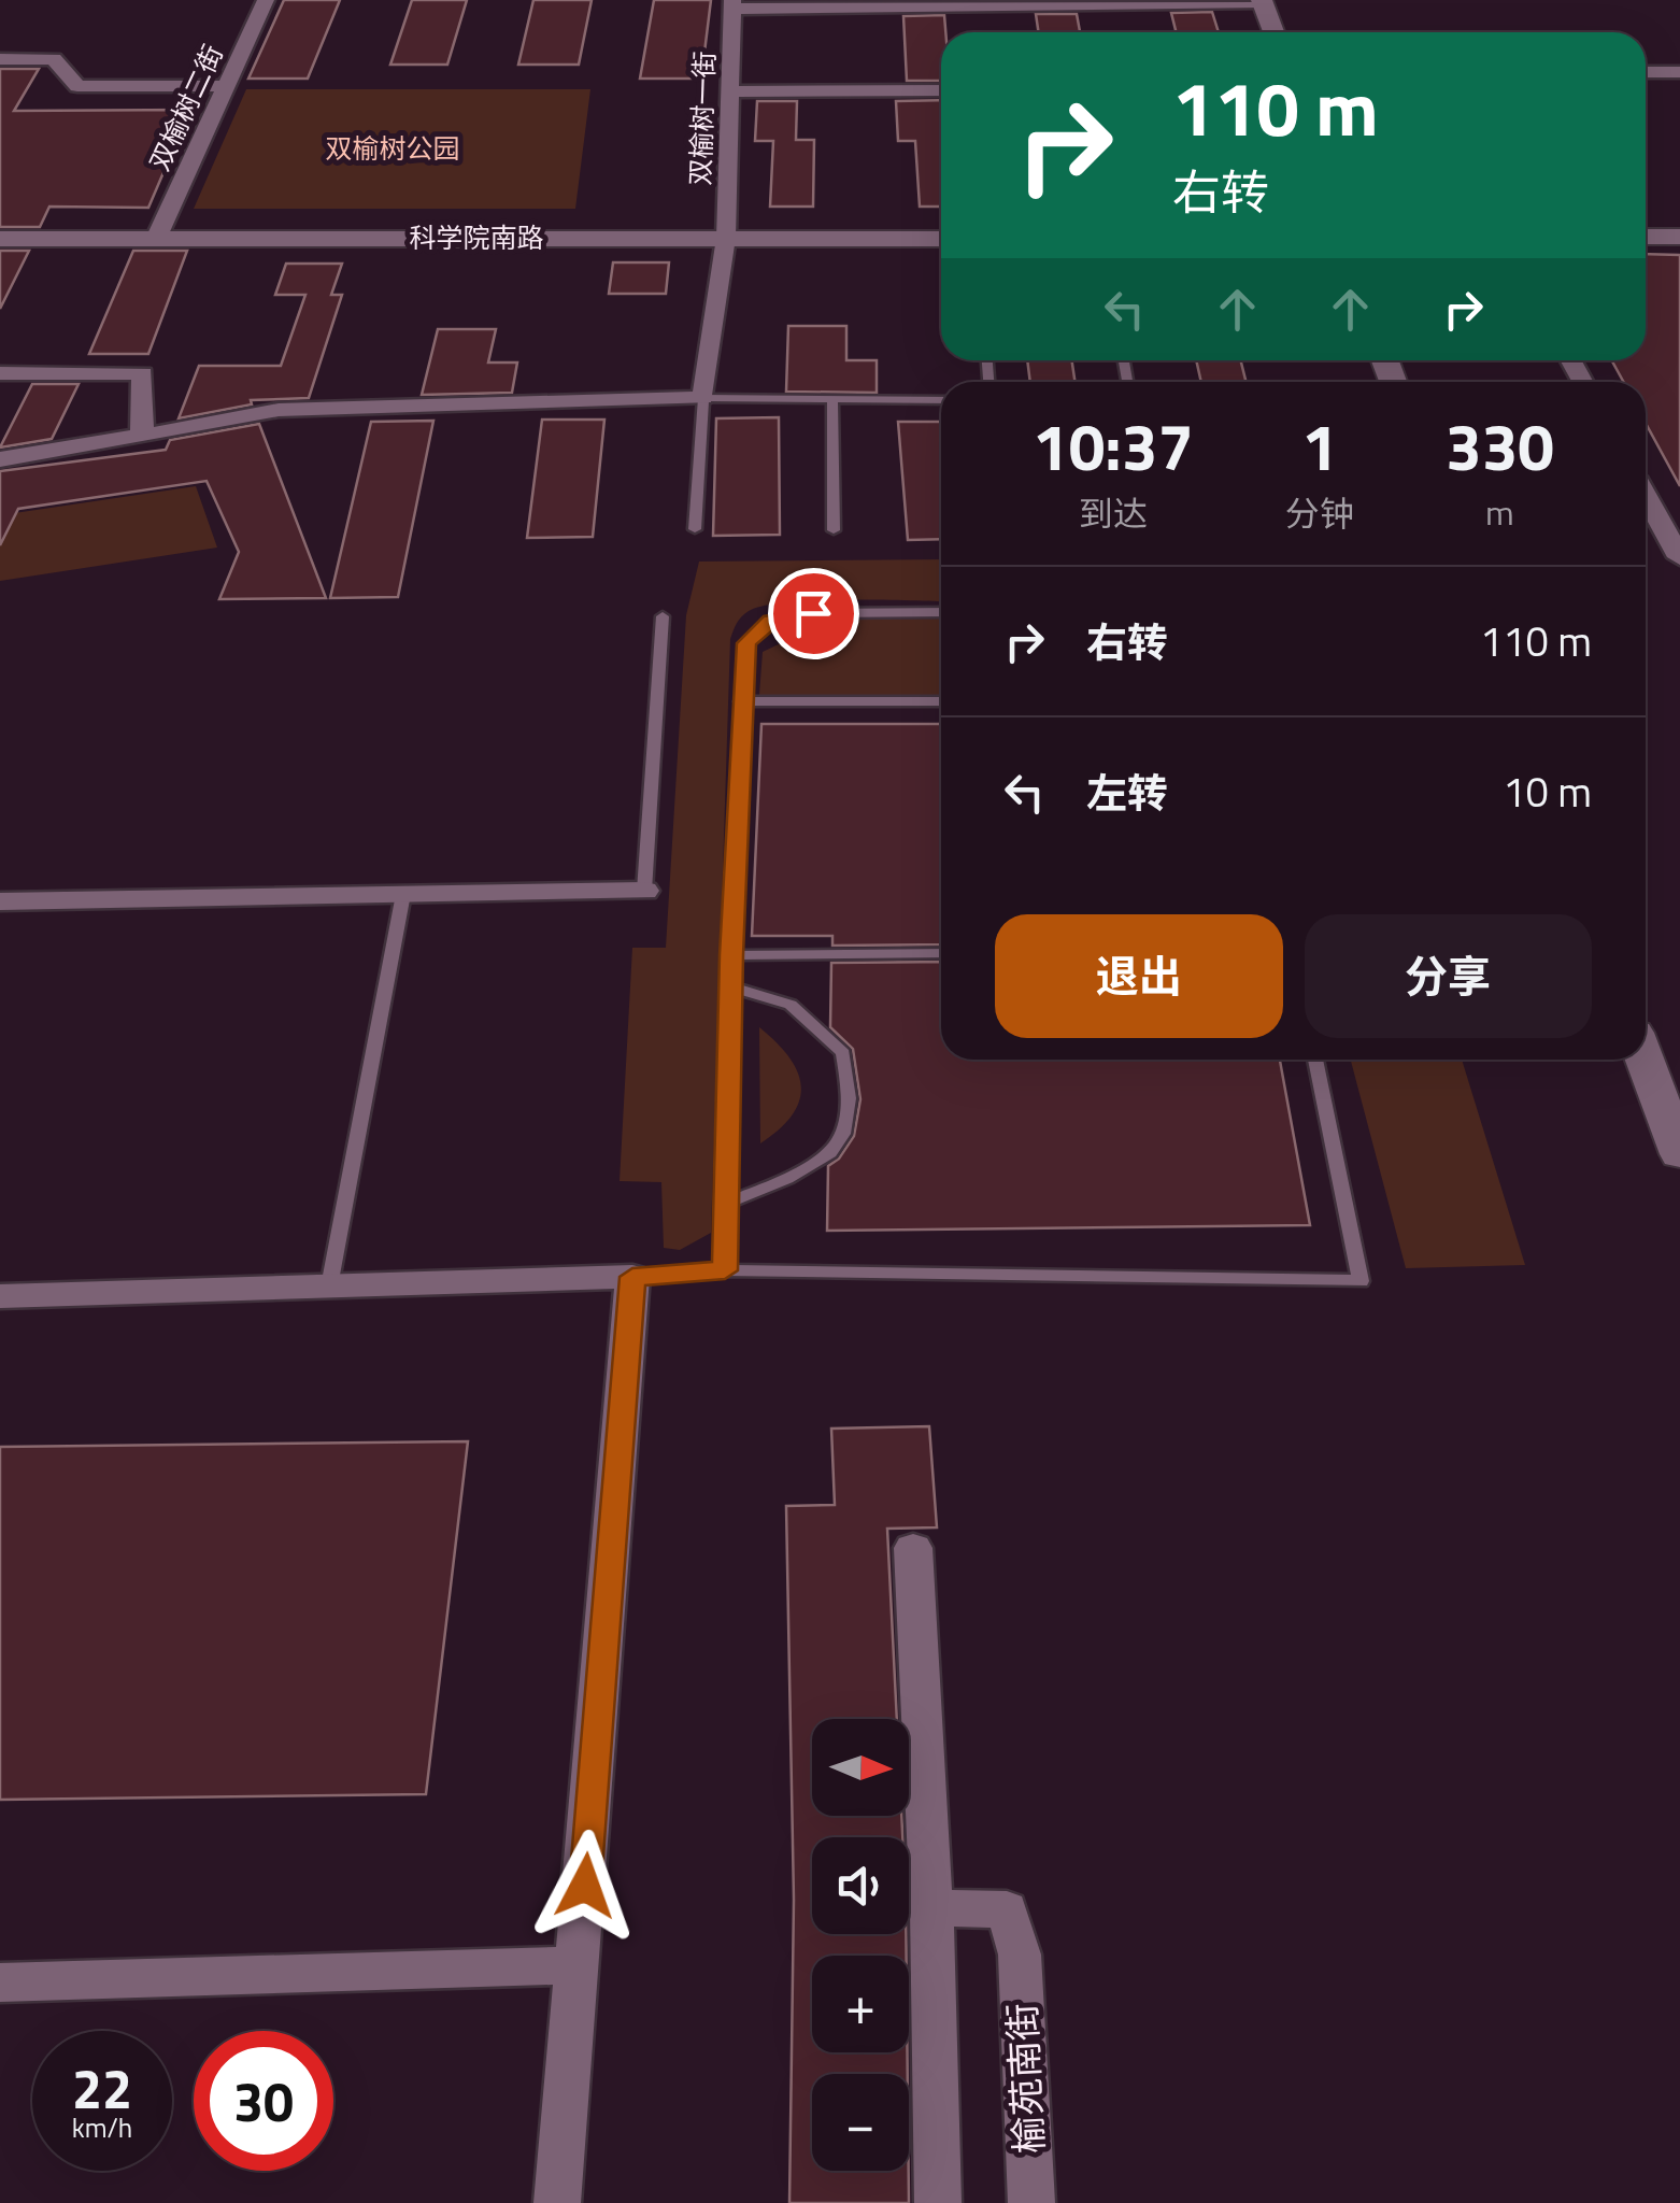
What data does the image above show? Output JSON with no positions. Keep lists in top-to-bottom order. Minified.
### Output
{"streets":{"street":["双榆树二街","双榆树一街","科学院南路","榆苑南街"]},"crossings":[["双榆树二街","科学院南路"],["双榆树一街","科学院南路"]],"parks":["双榆树公园"],"north":"right","page":{"turn":["110 m","右转"],"eta":["10:37","到达","1","分钟","330","m"],"list":[{"name":"右转","value":"110 m"},{"name":"左转","value":"10 m"}],"buttons":["退出","分享"],"map_buttons":["+","−"],"speed":"22 km/h","limit":"30"}}
